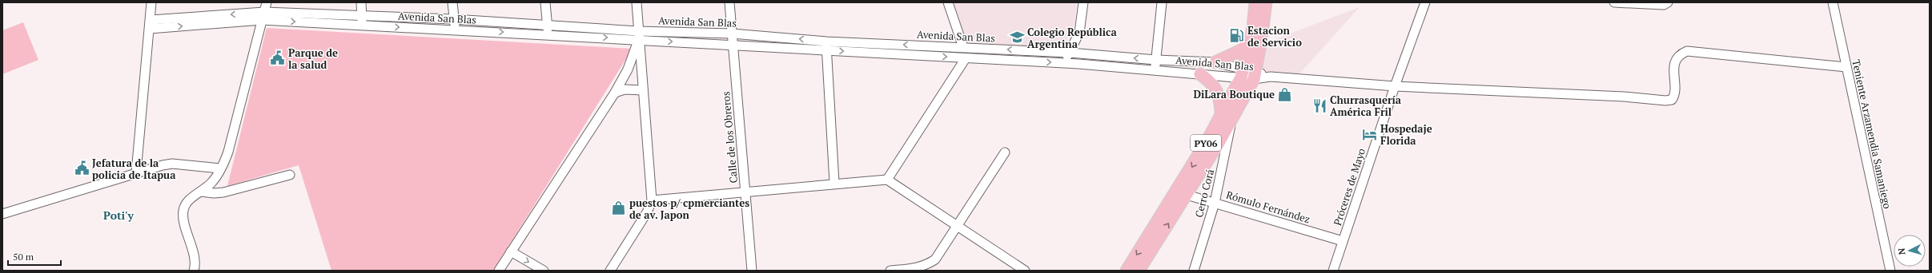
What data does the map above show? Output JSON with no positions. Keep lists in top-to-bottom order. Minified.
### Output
{"streets":{"highway":["PY06"],"street":["Avenida San Blas","Teniente Arzamendia Samaniego","Calle de los Obreros","Próceres de Mayo","Cerro Corá","Rómulo Fernández"]},"crossings":[["Avenida San Blas","Teniente Arzamendia Samaniego"],["Avenida San Blas","Calle de los Obreros"],["Avenida San Blas","PY06"],["Avenida San Blas","Próceres de Mayo"],["PY06","Cerro Corá"],["PY06","Rómulo Fernández"],["Próceres de Mayo","Rómulo Fernández"],["Cerro Corá","Rómulo Fernández"]],"districts":["Poti'y"],"places":{"fuel station":["Estacion de Servicio"],"school or university":["Colegio República Argentina"],"public building":["Parque de la salud","Jefatura de la policia de Itapua"],"shop":["DiLara Boutique","puestos p/ cpmerciantes de av. Japon"],"restaurant":["Churrasquería América Fril"],"hotel":["Hospedaje Florida"]},"scale_bar":"50 m","north":"left"}
